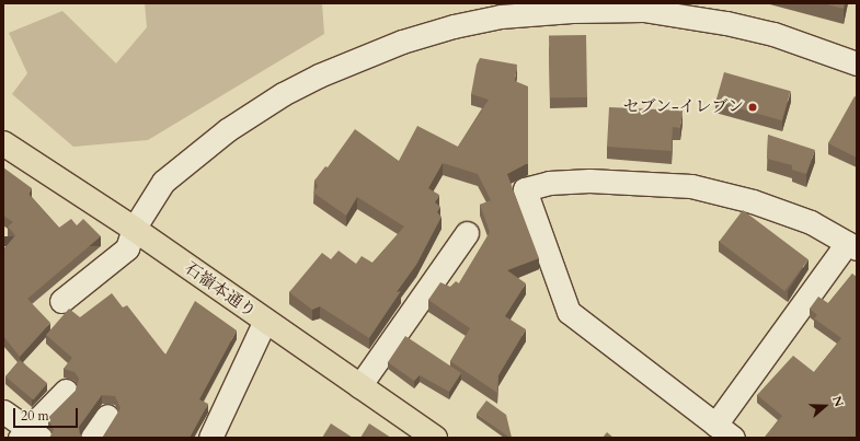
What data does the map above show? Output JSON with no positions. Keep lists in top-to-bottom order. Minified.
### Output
{"streets":{"main road":["石嶺本通り"]},"places":["セブン-イレブン"],"scale_bar":"20 m","north":"right"}
